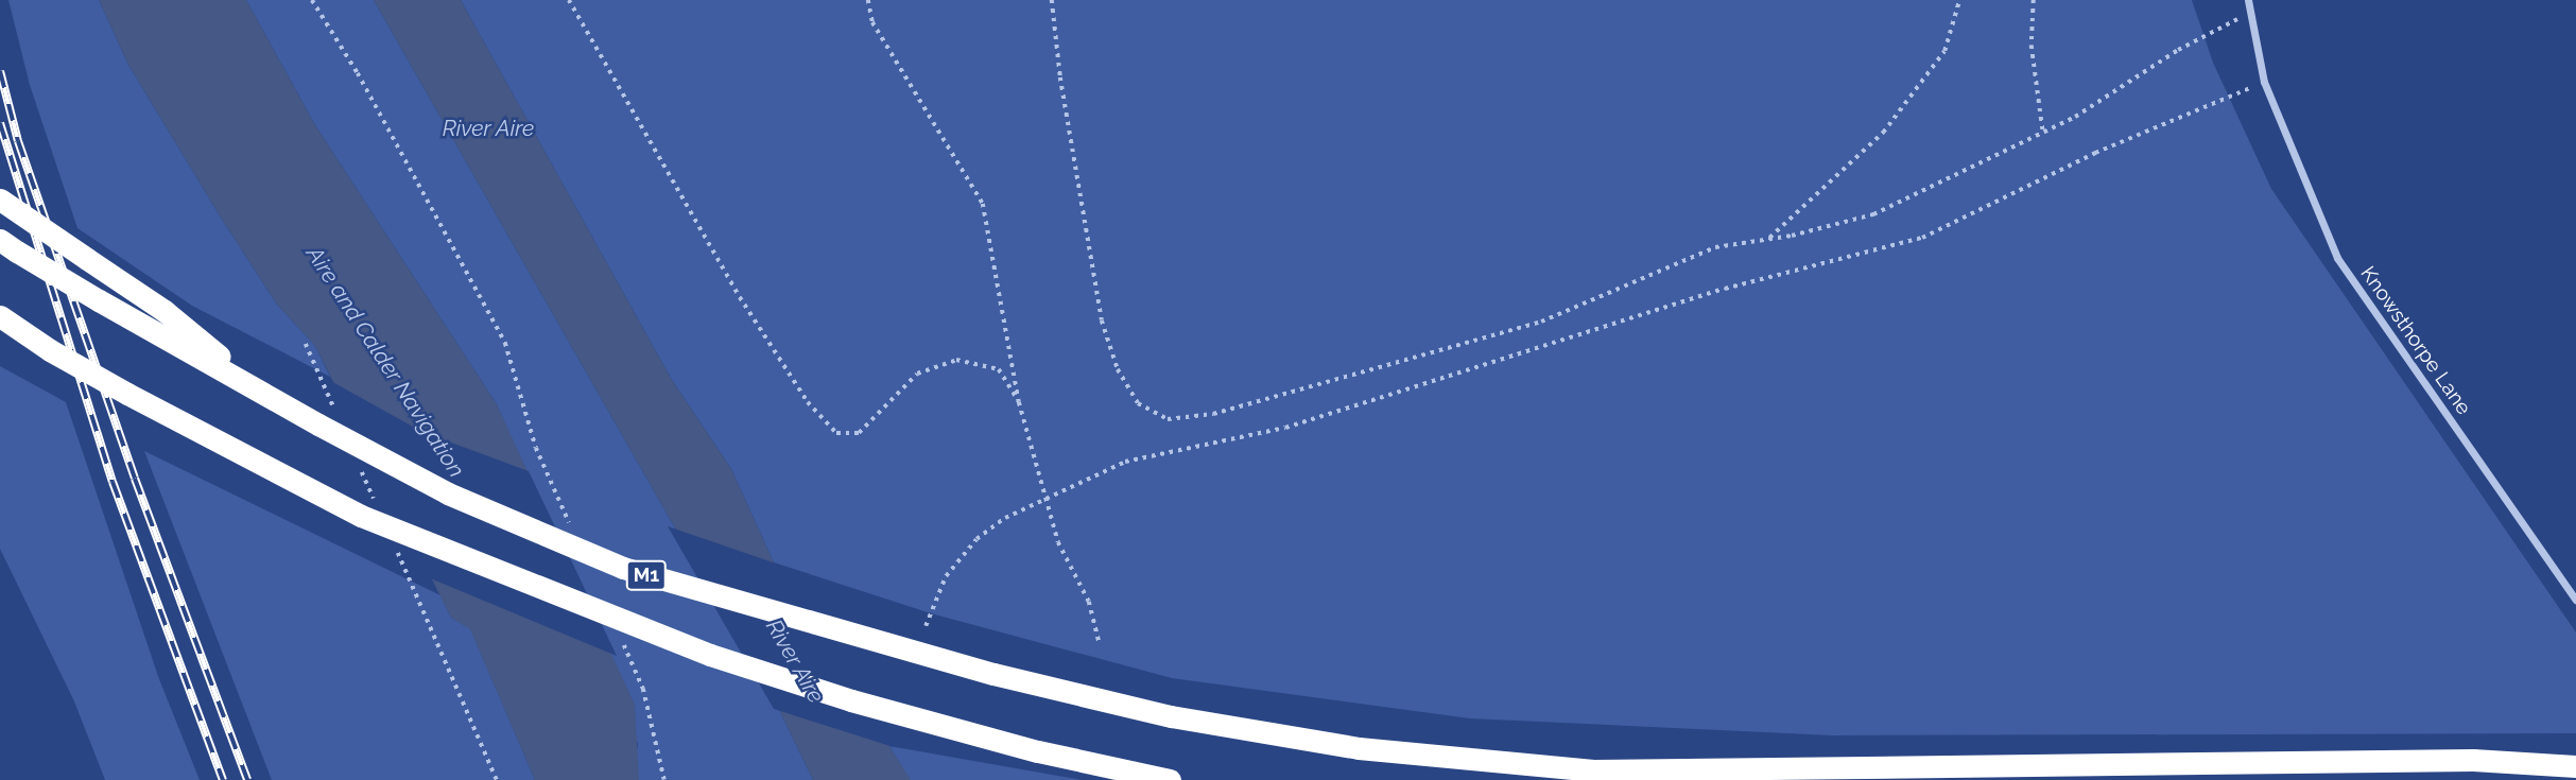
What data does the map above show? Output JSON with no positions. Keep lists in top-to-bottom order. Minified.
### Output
{"streets":{"highway":["M1"],"street":["Knowsthorpe Lane"]},"water":["River Aire","Aire and Calder Navigation"]}
